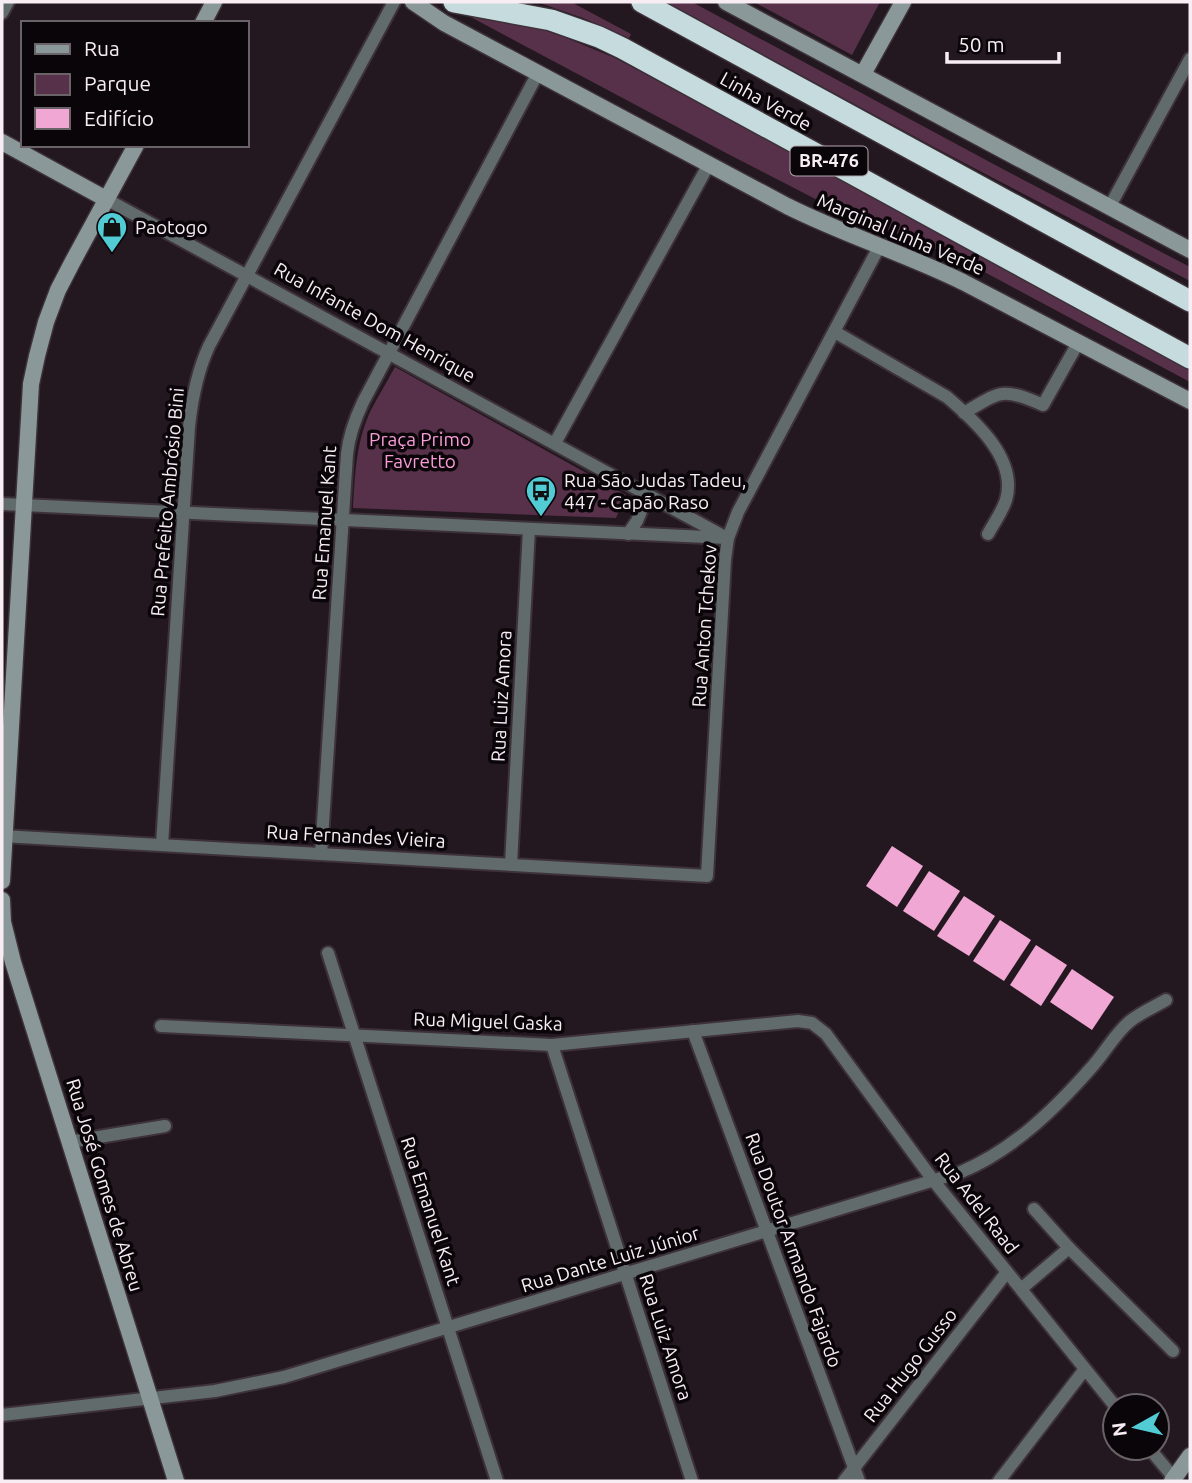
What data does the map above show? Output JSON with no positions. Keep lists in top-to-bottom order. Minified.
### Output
{"streets":{"highway":["Linha Verde","BR-476"],"main road":["Marginal Linha Verde","Rua Infante Dom Henrique","Rua José Gomes de Abreu"],"street":["Rua Prefeito Ambrósio Bini","Rua Emanuel Kant","Rua Anton Tchekov","Rua Luiz Amora","Rua Fernandes Vieira","Rua Miguel Gaska","Rua Adel Raad","Rua Doutor Armando Fajardo","Rua Dante Luiz Júnior","Rua Hugo Gusso"]},"crossings":[["Marginal Linha Verde","Rua Emanuel Kant"],["Marginal Linha Verde","Rua Anton Tchekov"],["Rua Infante Dom Henrique","Rua Prefeito Ambrósio Bini"],["Rua Infante Dom Henrique","Rua Emanuel Kant"],["Rua Infante Dom Henrique","Rua Anton Tchekov"],["Rua Prefeito Ambrósio Bini","Rua Fernandes Vieira"],["Rua Emanuel Kant","Rua Fernandes Vieira"],["Rua Emanuel Kant","Rua Miguel Gaska"],["Rua Emanuel Kant","Rua Dante Luiz Júnior"],["Rua Anton Tchekov","Rua Fernandes Vieira"],["Rua Luiz Amora","Rua Fernandes Vieira"],["Rua Luiz Amora","Rua Miguel Gaska"],["Rua Luiz Amora","Rua Dante Luiz Júnior"],["Rua Miguel Gaska","Rua Adel Raad"],["Rua Miguel Gaska","Rua Doutor Armando Fajardo"],["Rua José Gomes de Abreu","Rua Dante Luiz Júnior"],["Rua Adel Raad","Rua Dante Luiz Júnior"],["Rua Adel Raad","Rua Hugo Gusso"],["Rua Doutor Armando Fajardo","Rua Dante Luiz Júnior"],["Rua Doutor Armando Fajardo","Rua Hugo Gusso"]],"parks":["Praça Primo Favretto"],"places":{"shop":["Paotogo"],"bus stop":["Rua São Judas Tadeu, 447 - Capão Raso"]},"legend":["Rua","Parque","Edifício"],"scale_bar":"50 m","north":"left"}
